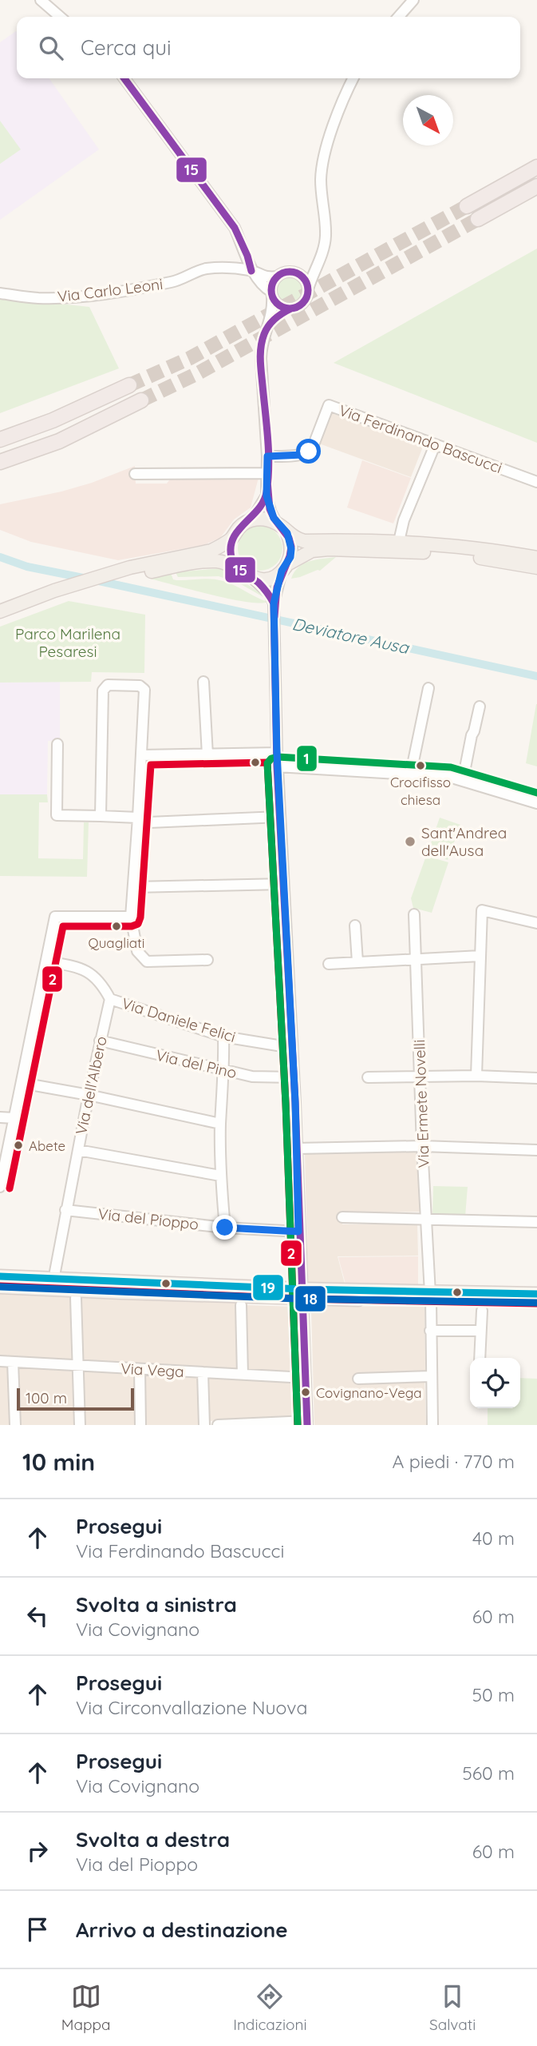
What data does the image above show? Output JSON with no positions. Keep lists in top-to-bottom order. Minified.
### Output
{"streets":{"street":["Via Carlo Leoni","Via Ferdinando Bascucci","Via Daniele Felici","Via del Pino","Via dell'Albero","Via Ermete Novelli","Via del Pioppo","Via Vega"]},"crossings":[["Via Daniele Felici","Via dell'Albero"],["Via del Pino","Via dell'Albero"],["Via dell'Albero","Via del Pioppo"]],"water":["Deviatore Ausa"],"parks":["Parco Marilena Pesaresi"],"places":["Crocifisso chiesa","Sant'Andrea dell'Ausa","Quagliati","Abete","Covignano-Vega"],"lines":["transit line 15","transit line 1","transit line 2","transit line 19","transit line 18"],"scale_bar":"100 m","north":"bottom right","page":{"search":"Cerca qui","scale":"100 m","heading":["10 min","A piedi · 770 m"],"list":[["Prosegui","Via Ferdinando Bascucci","40 m"],["Svolta a sinistra","Via Covignano","60 m"],["Prosegui","Via Circonvallazione Nuova","50 m"],["Prosegui","Via Covignano","560 m"],["Svolta a destra","Via del Pioppo","60 m"],"Arrivo a destinazione"],"nav":["Mappa","Indicazioni","Salvati"]}}
